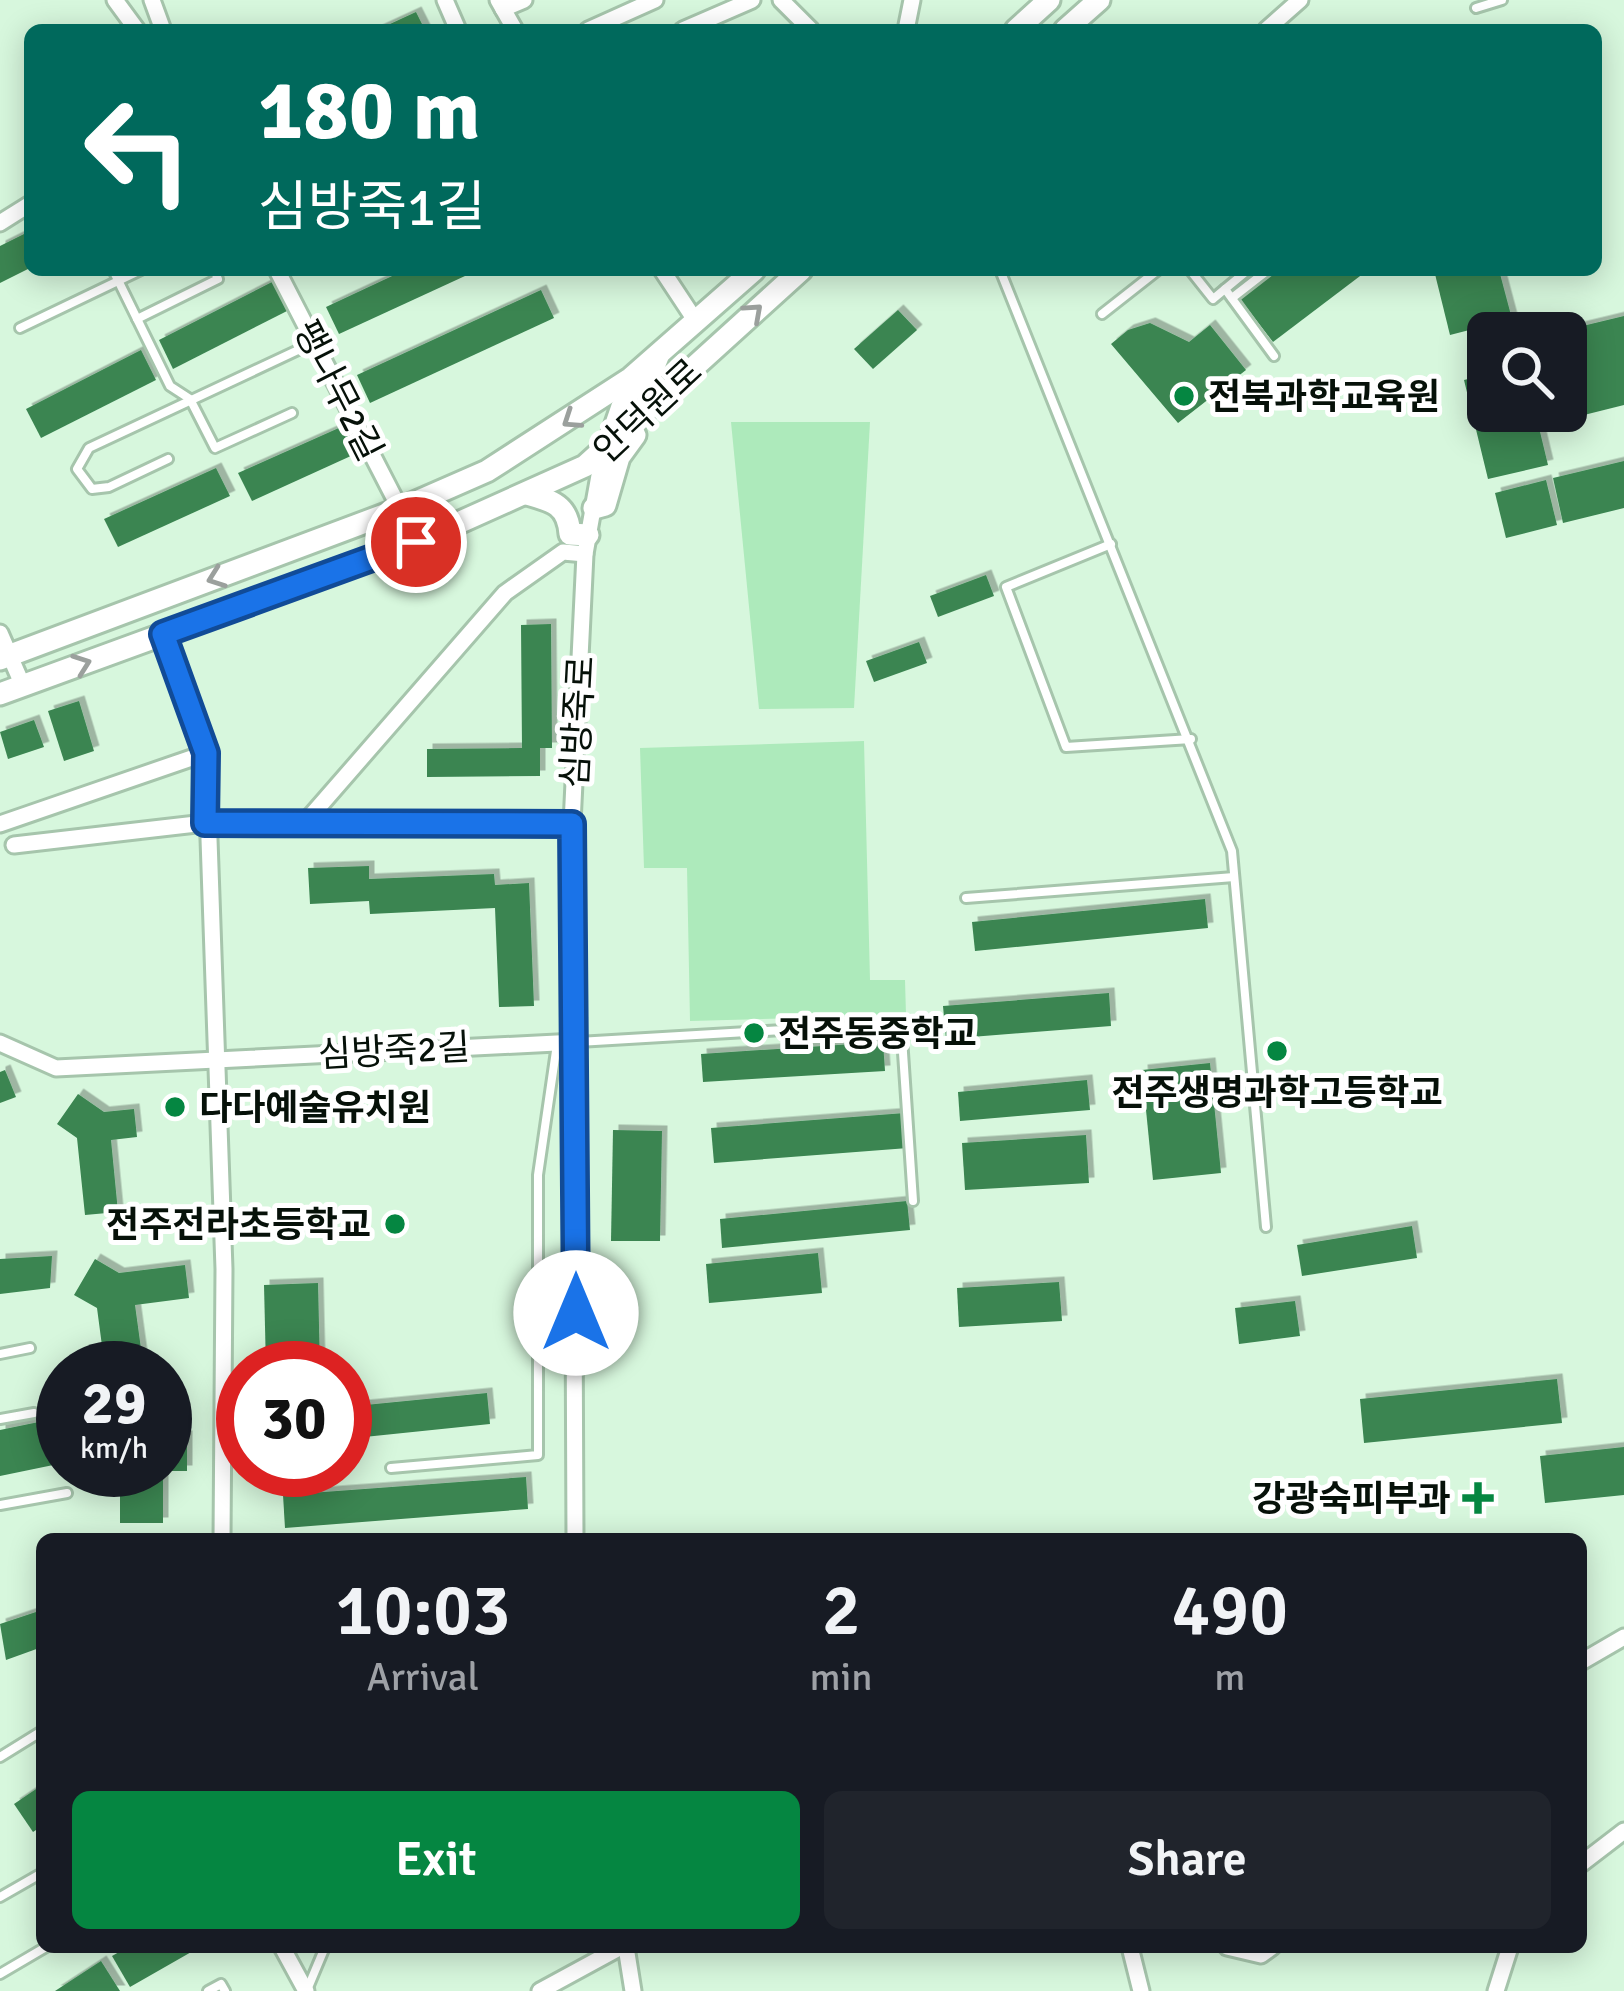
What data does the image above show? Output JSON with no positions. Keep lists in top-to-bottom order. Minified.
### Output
{"streets":{"street":["팽나무2길","안덕원로","심방죽로","심방죽2길"]},"crossings":[["팽나무2길","안덕원로"],["안덕원로","심방죽로"],["심방죽로","심방죽2길"]],"places":{"other":["전북과학교육원","전주동중학교","전주생명과학고등학교","다다예술유치원","전주전라초등학교"],"health":["강광숙피부과"]},"page":{"turn":["180 m","심방죽1길"],"speed":"29 km/h","limit":"30","eta":["10:03","Arrival","2","min","490","m"],"buttons":["Exit","Share"]}}
